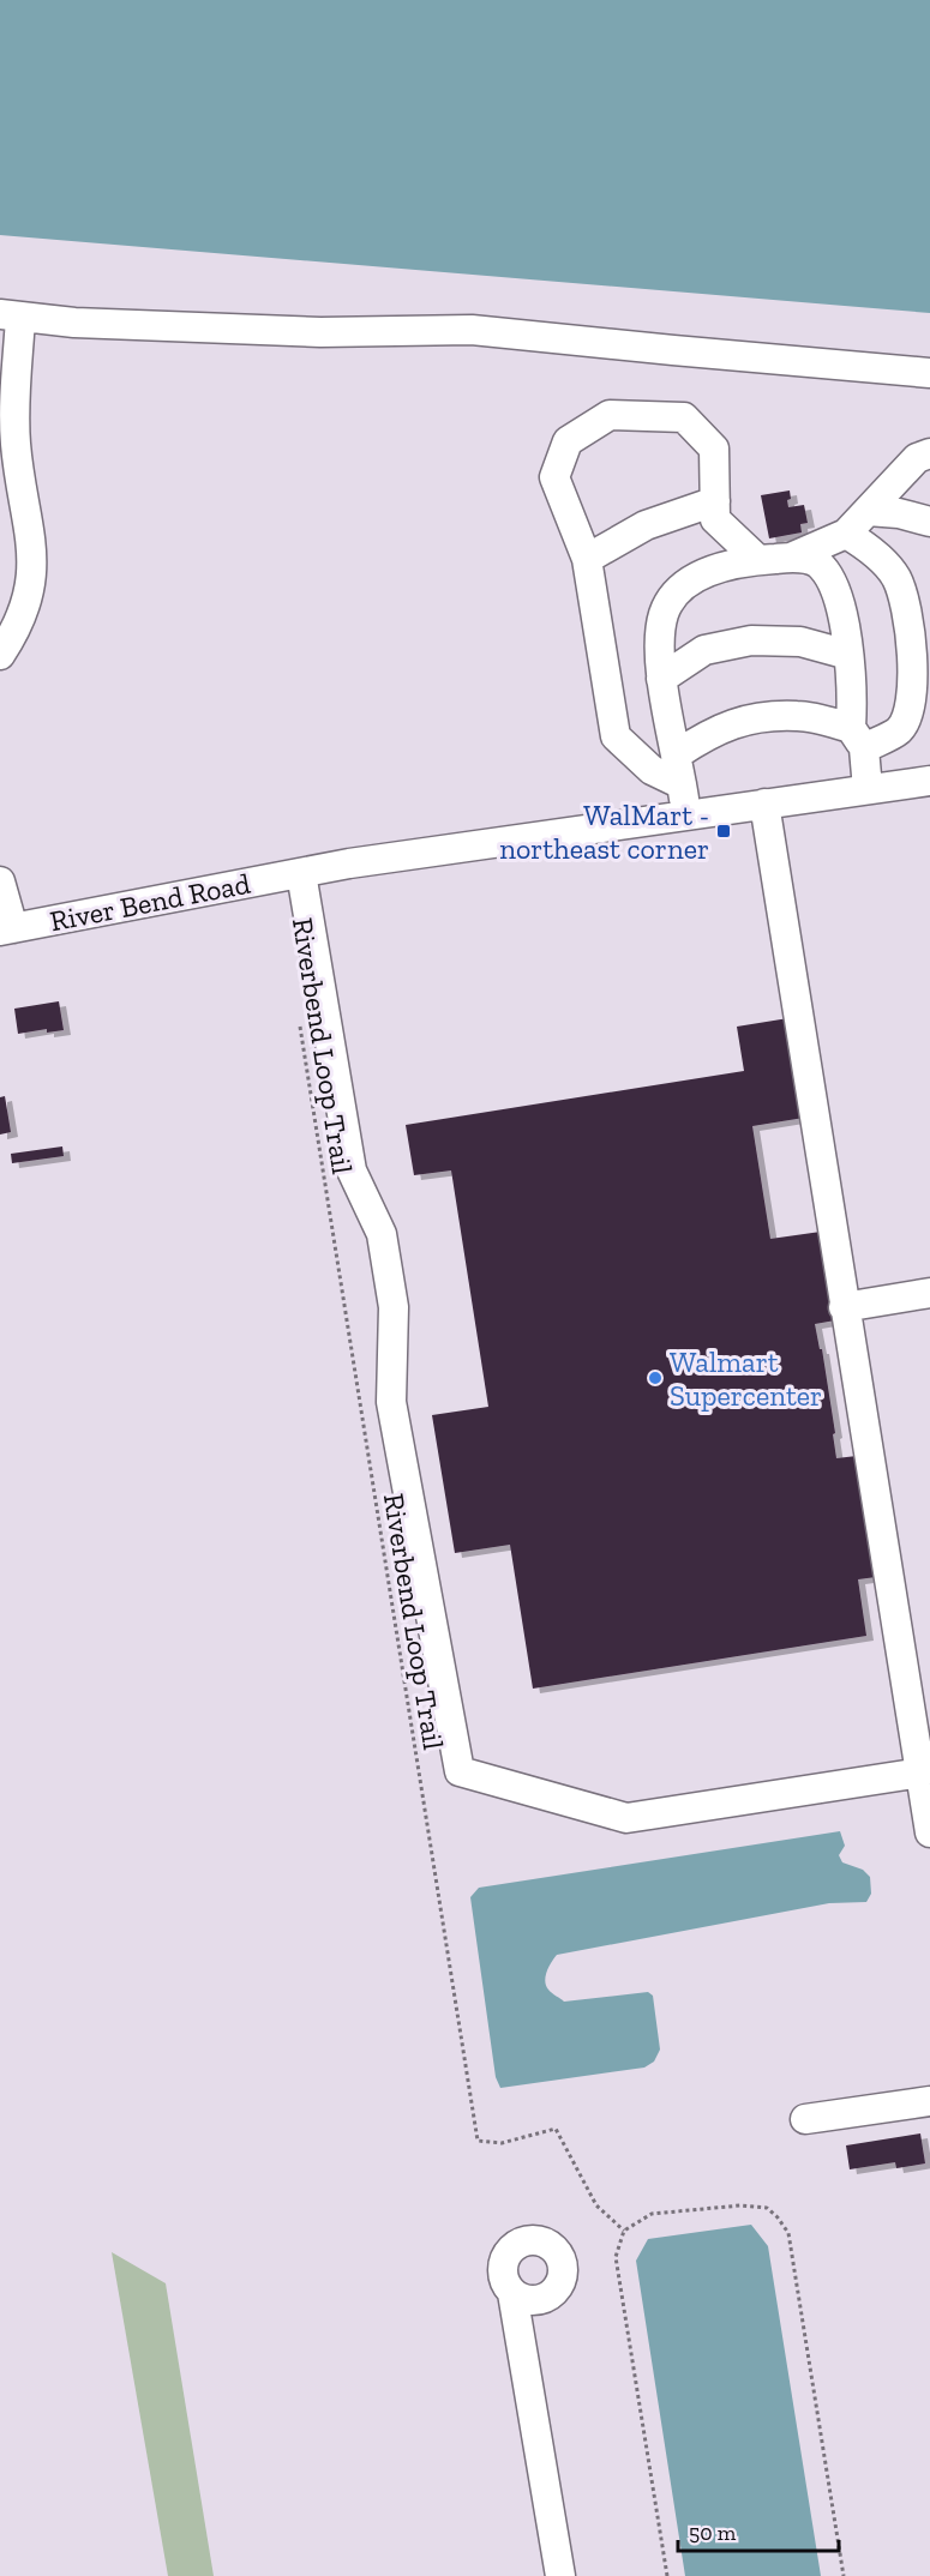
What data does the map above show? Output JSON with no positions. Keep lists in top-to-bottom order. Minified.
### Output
{"streets":{"street":["River Bend Road"],"path":["Riverbend Loop Trail"]},"places":{"transit":["WalMart - northeast corner"],"other":["Walmart Supercenter"]},"scale_bar":"50 m"}
